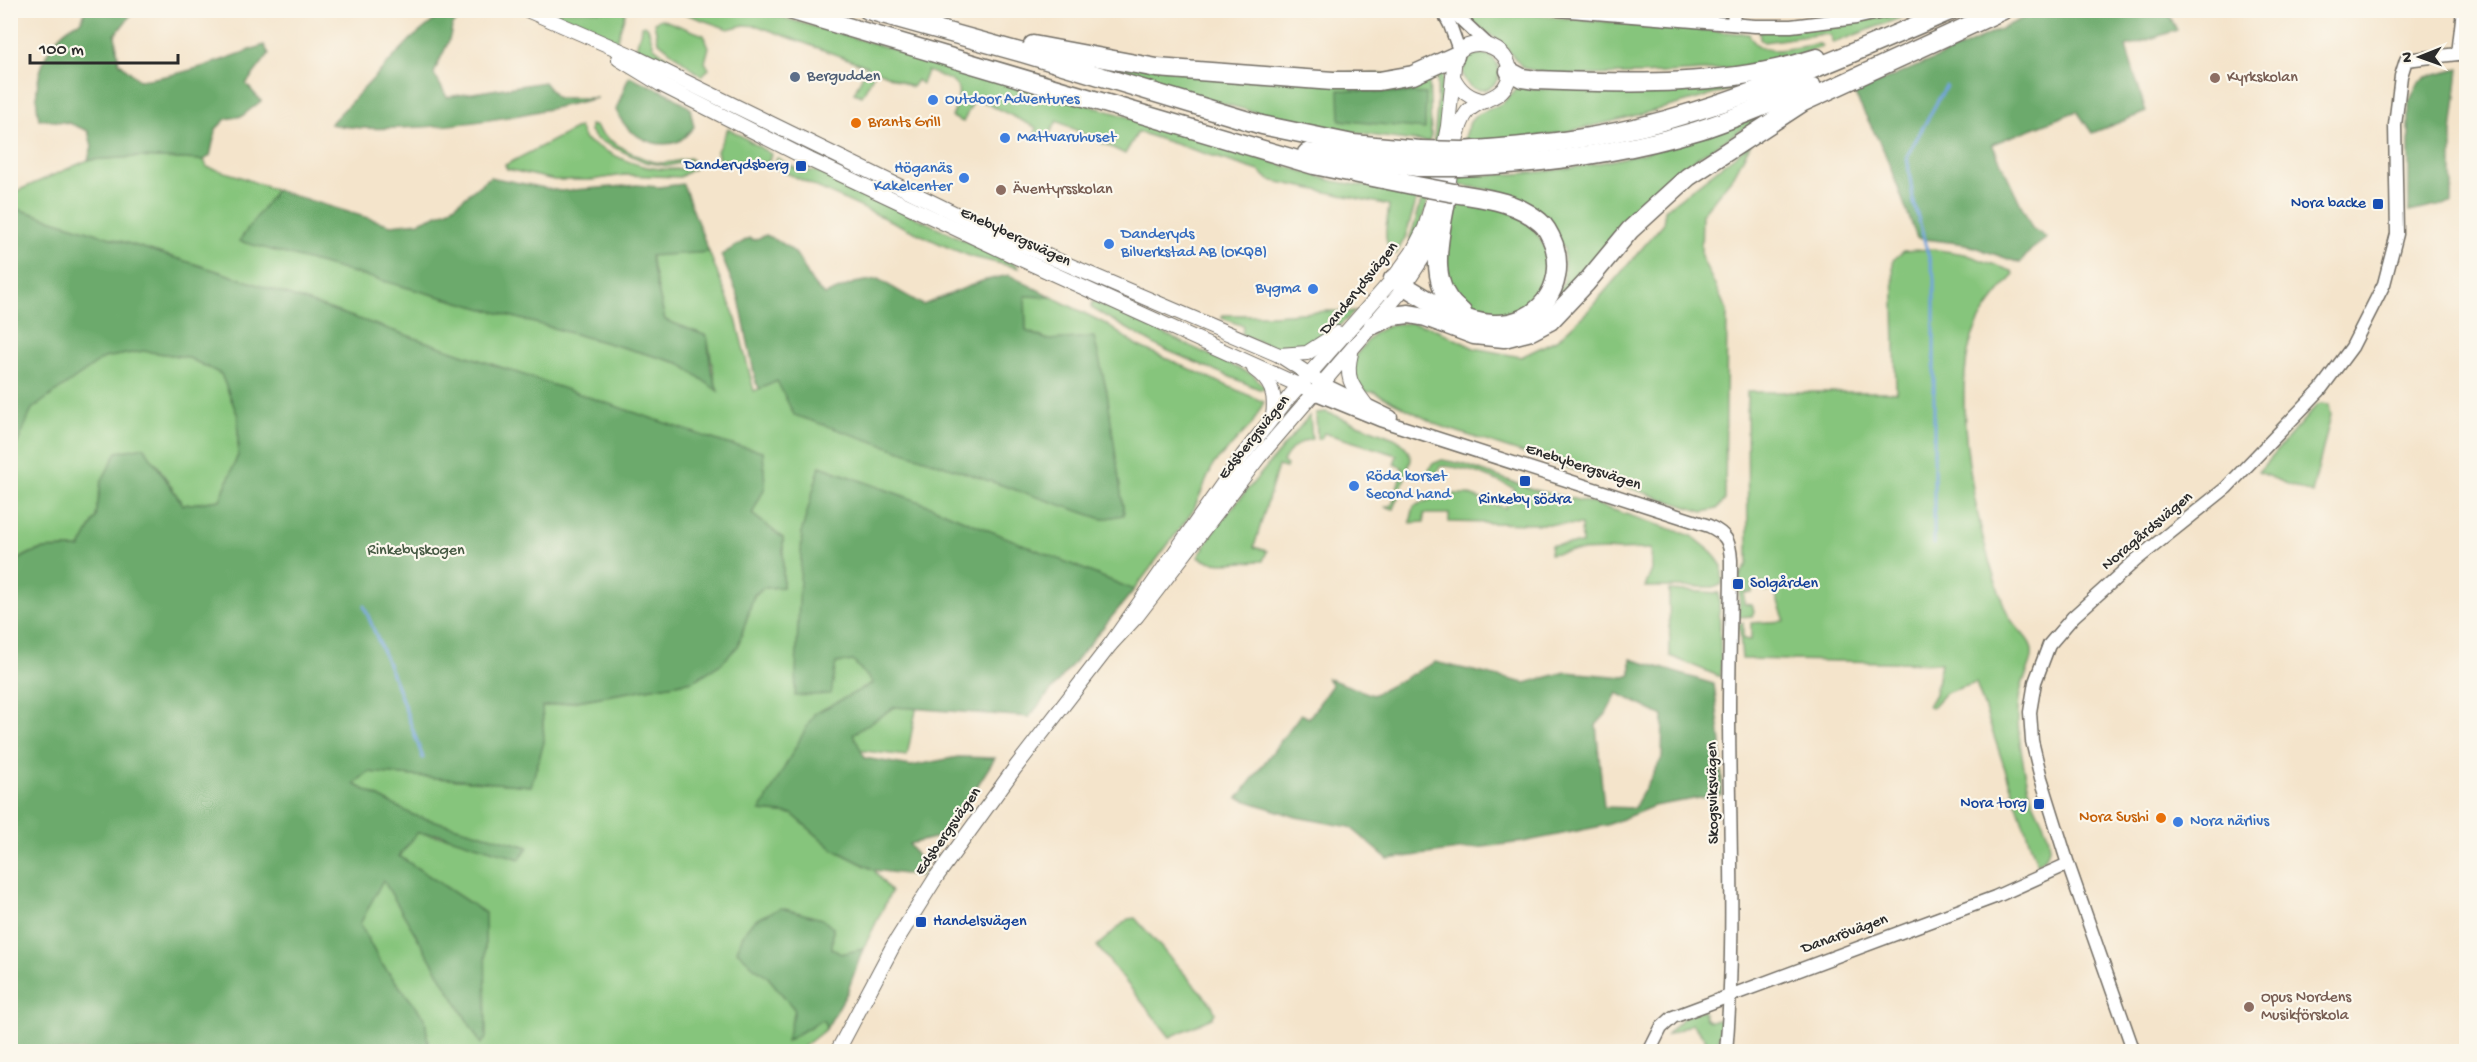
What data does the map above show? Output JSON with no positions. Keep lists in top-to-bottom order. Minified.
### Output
{"streets":{"main road":["Enebybergsvägen","Danderydsvägen","Edsbergsvägen"],"street":["Noragårdsvägen","Skogsviksvägen","Danarövägen"]},"crossings":[["Enebybergsvägen","Danderydsvägen"],["Enebybergsvägen","Edsbergsvägen"],["Enebybergsvägen","Skogsviksvägen"],["Danderydsvägen","Edsbergsvägen"],["Noragårdsvägen","Danarövägen"],["Skogsviksvägen","Danarövägen"]],"parks":["Rinkebyskogen"],"places":{"other":["Bergudden","Kyrkskolan","Outdoor Adventures","Brants Grill","Mattvaruhuset","Höganäs Kakelcenter","Äventyrsskolan","Danderyds Bilverkstad AB (OKQ8)","Bygma","Röda korset Second hand","Nora Sushi","Nora närlivs","Opus Nordens Musikförskola"],"transit":["Danderydsberg","Nora backe","Rinkeby södra","Solgården","Nora torg","Handelsvägen"]},"scale_bar":"100 m","north":"left"}
